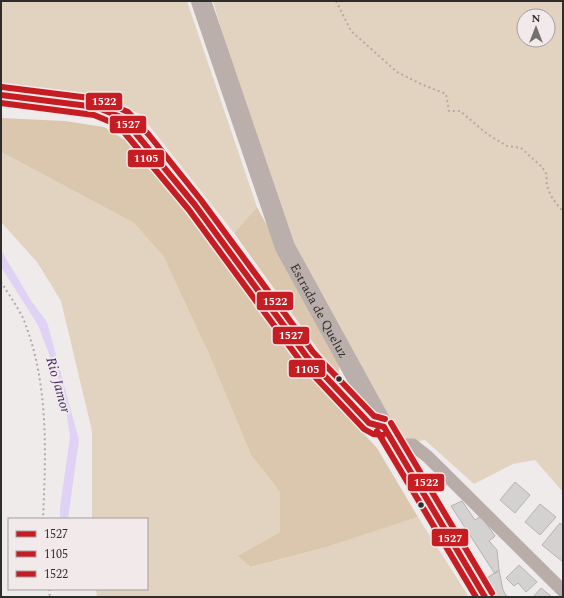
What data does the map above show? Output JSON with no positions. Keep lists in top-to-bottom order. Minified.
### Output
{"streets":{"main road":["Estrada de Queluz"]},"water":["Rio Jamor"],"lines":["transit line 1522","transit line 1527","transit line 1105"],"legend":["1527","1105","1522"],"north":"top"}
